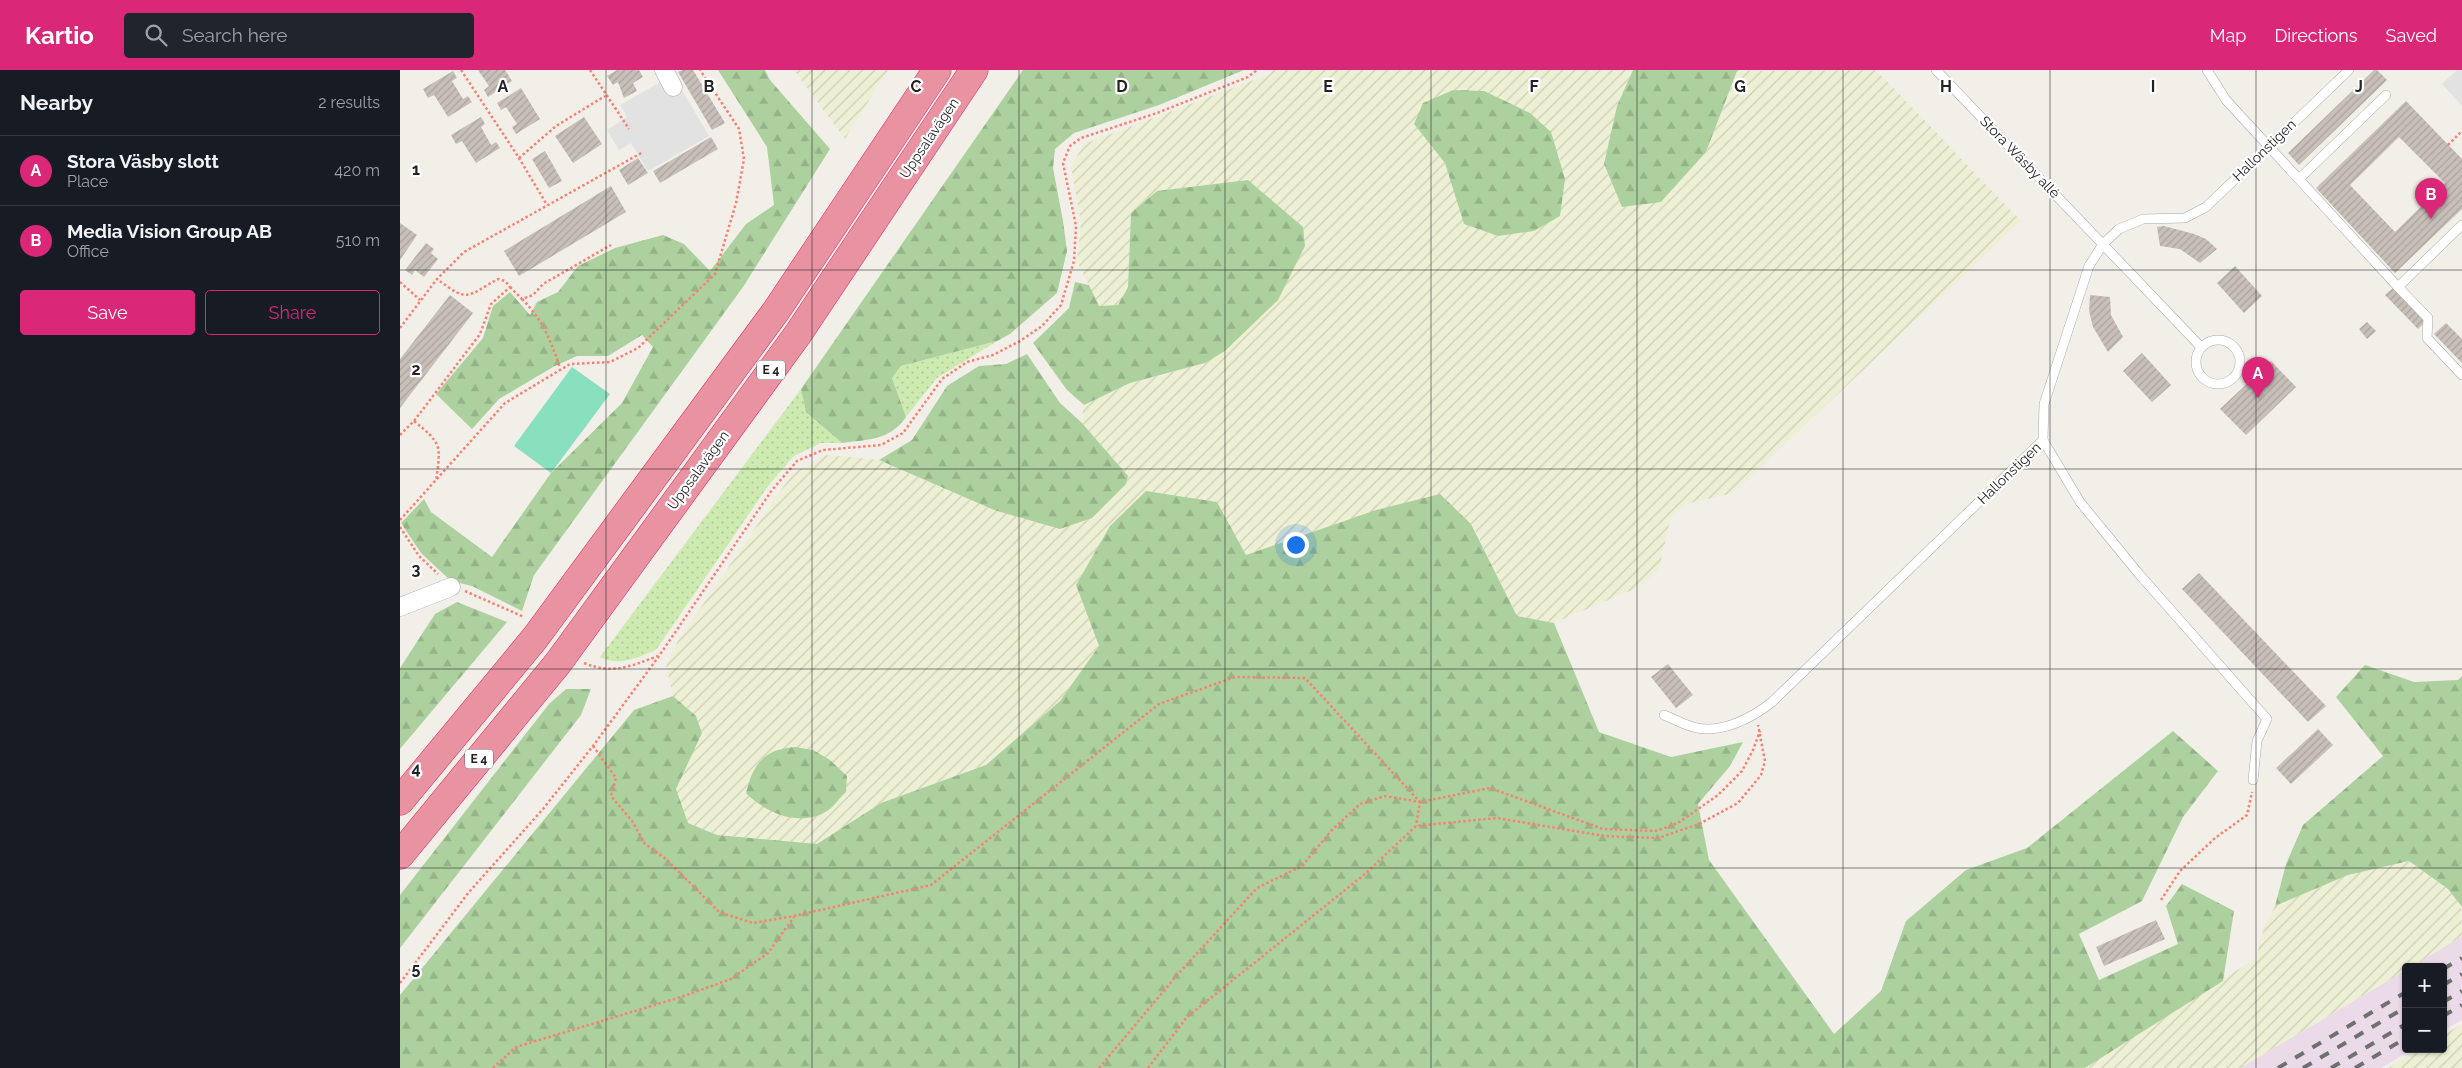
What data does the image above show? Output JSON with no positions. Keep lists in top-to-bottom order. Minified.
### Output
{"streets":{"highway":["Uppsalavägen","E 4"],"lane":["Hallonstigen","Stora Wäsby allé"]},"crossings":[["Hallonstigen","Stora Wäsby allé"]],"page":{"header":"Kartio","search":"Search here","nav":["Map","Directions","Saved"],"heading":["Nearby","2 results"],"list":[{"mark":"A","name":"Stora Väsby slott","note":"Place","value":"420 m"},{"mark":"B","name":"Media Vision Group AB","note":"Office","value":"510 m"}],"pins":["B","A"],"buttons":["Save","Share"],"map_buttons":["+","−"]},"grid":{"columns":["A","B","C","D","E","F","G","H","I","J"],"rows":["1","2","3","4","5"]}}
